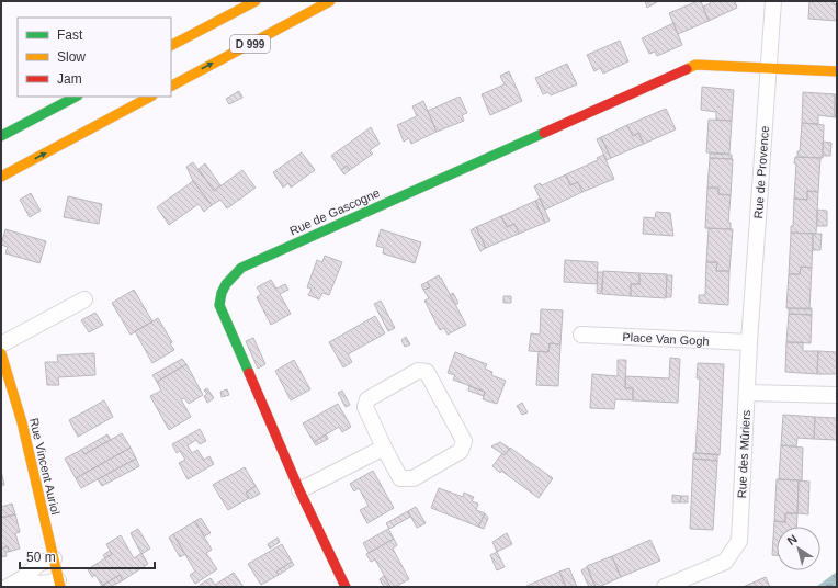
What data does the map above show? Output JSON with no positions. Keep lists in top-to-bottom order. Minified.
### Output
{"streets":{"street":["D 999","Rue de Provence","Rue de Gascogne","Place Van Gogh","Rue des Mûriers","Rue Vincent Auriol"]},"crossings":[["Rue de Provence","Rue de Gascogne"],["Rue de Provence","Place Van Gogh"],["Rue de Provence","Rue des Mûriers"],["Place Van Gogh","Rue des Mûriers"]],"legend":["Fast","Slow","Jam"],"scale_bar":"50 m","north":"top left"}
